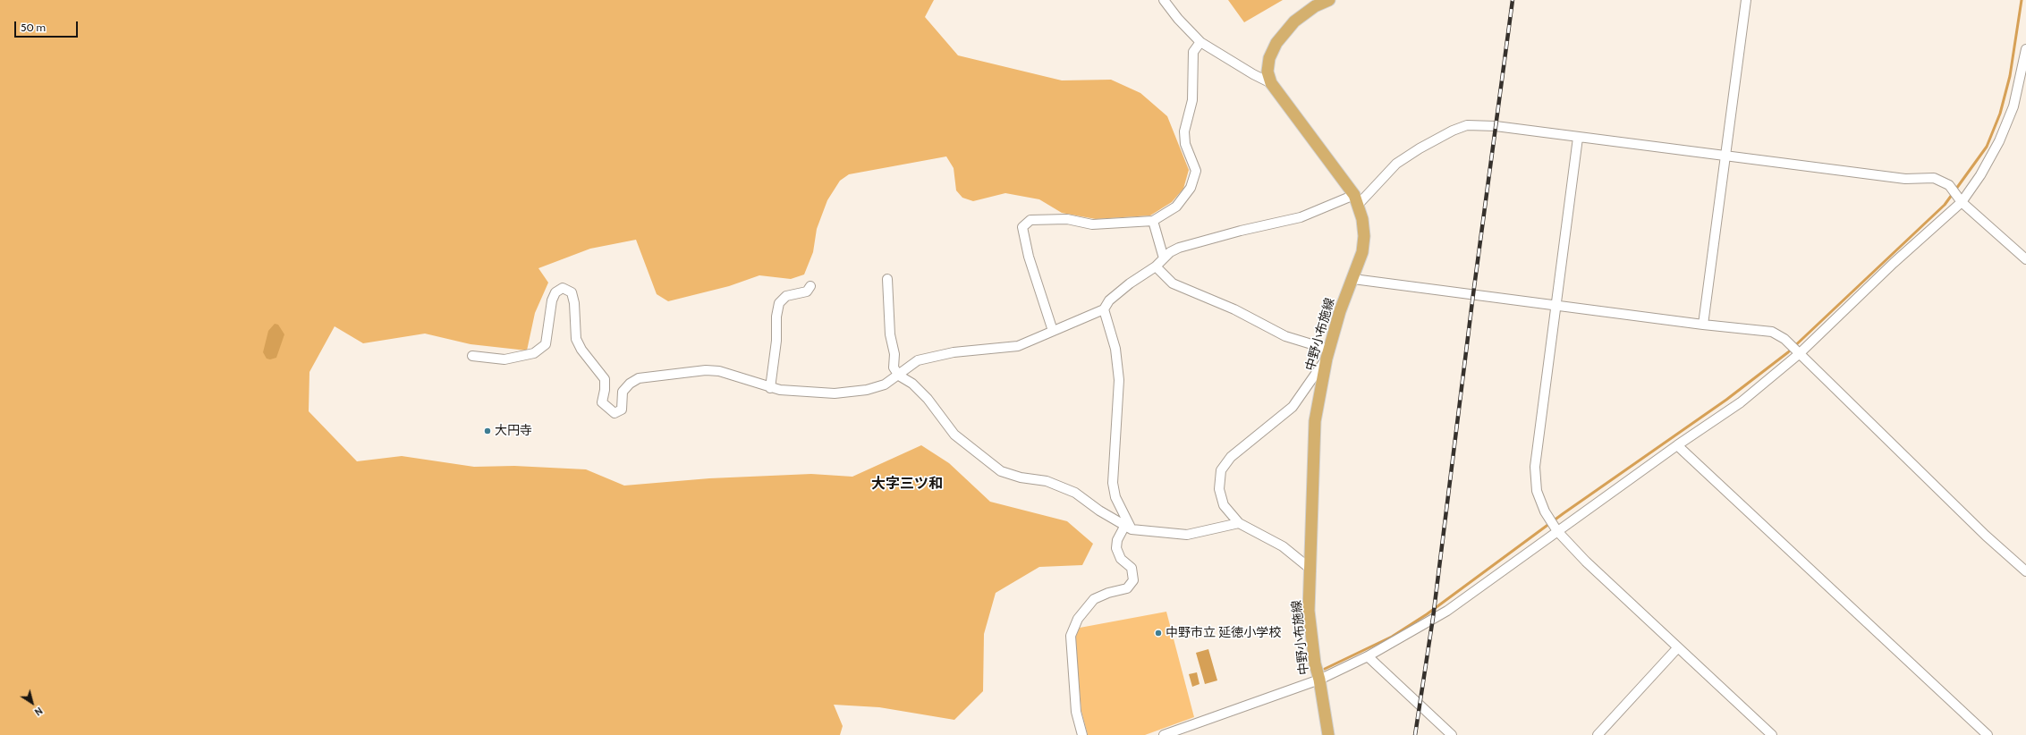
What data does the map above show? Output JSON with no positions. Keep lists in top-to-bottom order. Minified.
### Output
{"streets":{"main road":["中野小布施線"]},"districts":["大字三ツ和"],"places":["大円寺","中野市立 延徳小学校"],"scale_bar":"50 m","north":"bottom right"}
